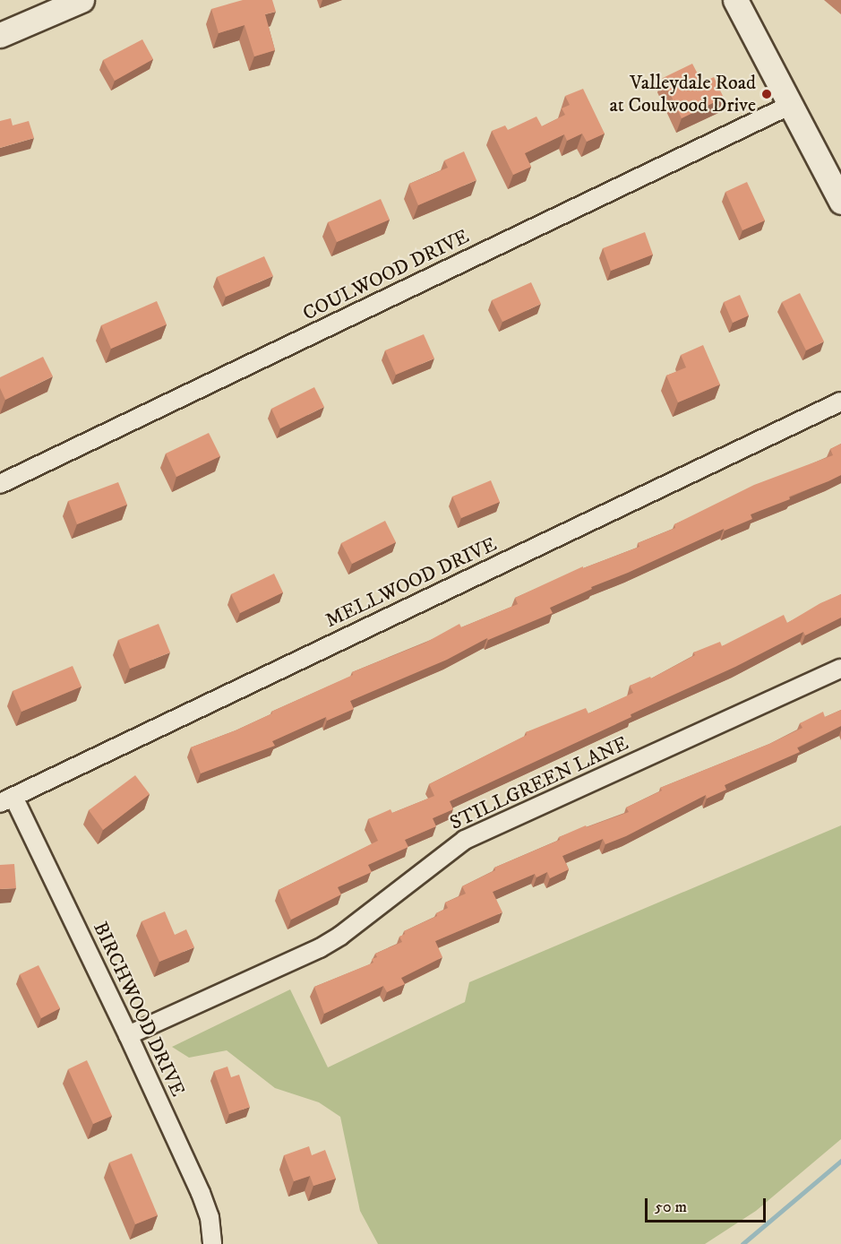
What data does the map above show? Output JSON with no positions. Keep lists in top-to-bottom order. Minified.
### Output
{"streets":{"street":["COULWOOD DRIVE","MELLWOOD DRIVE","STILLGREEN LANE","BIRCHWOOD DRIVE"]},"crossings":[["MELLWOOD DRIVE","BIRCHWOOD DRIVE"],["STILLGREEN LANE","BIRCHWOOD DRIVE"]],"places":["Valleydale Road at Coulwood Drive"],"scale_bar":"50 m"}
